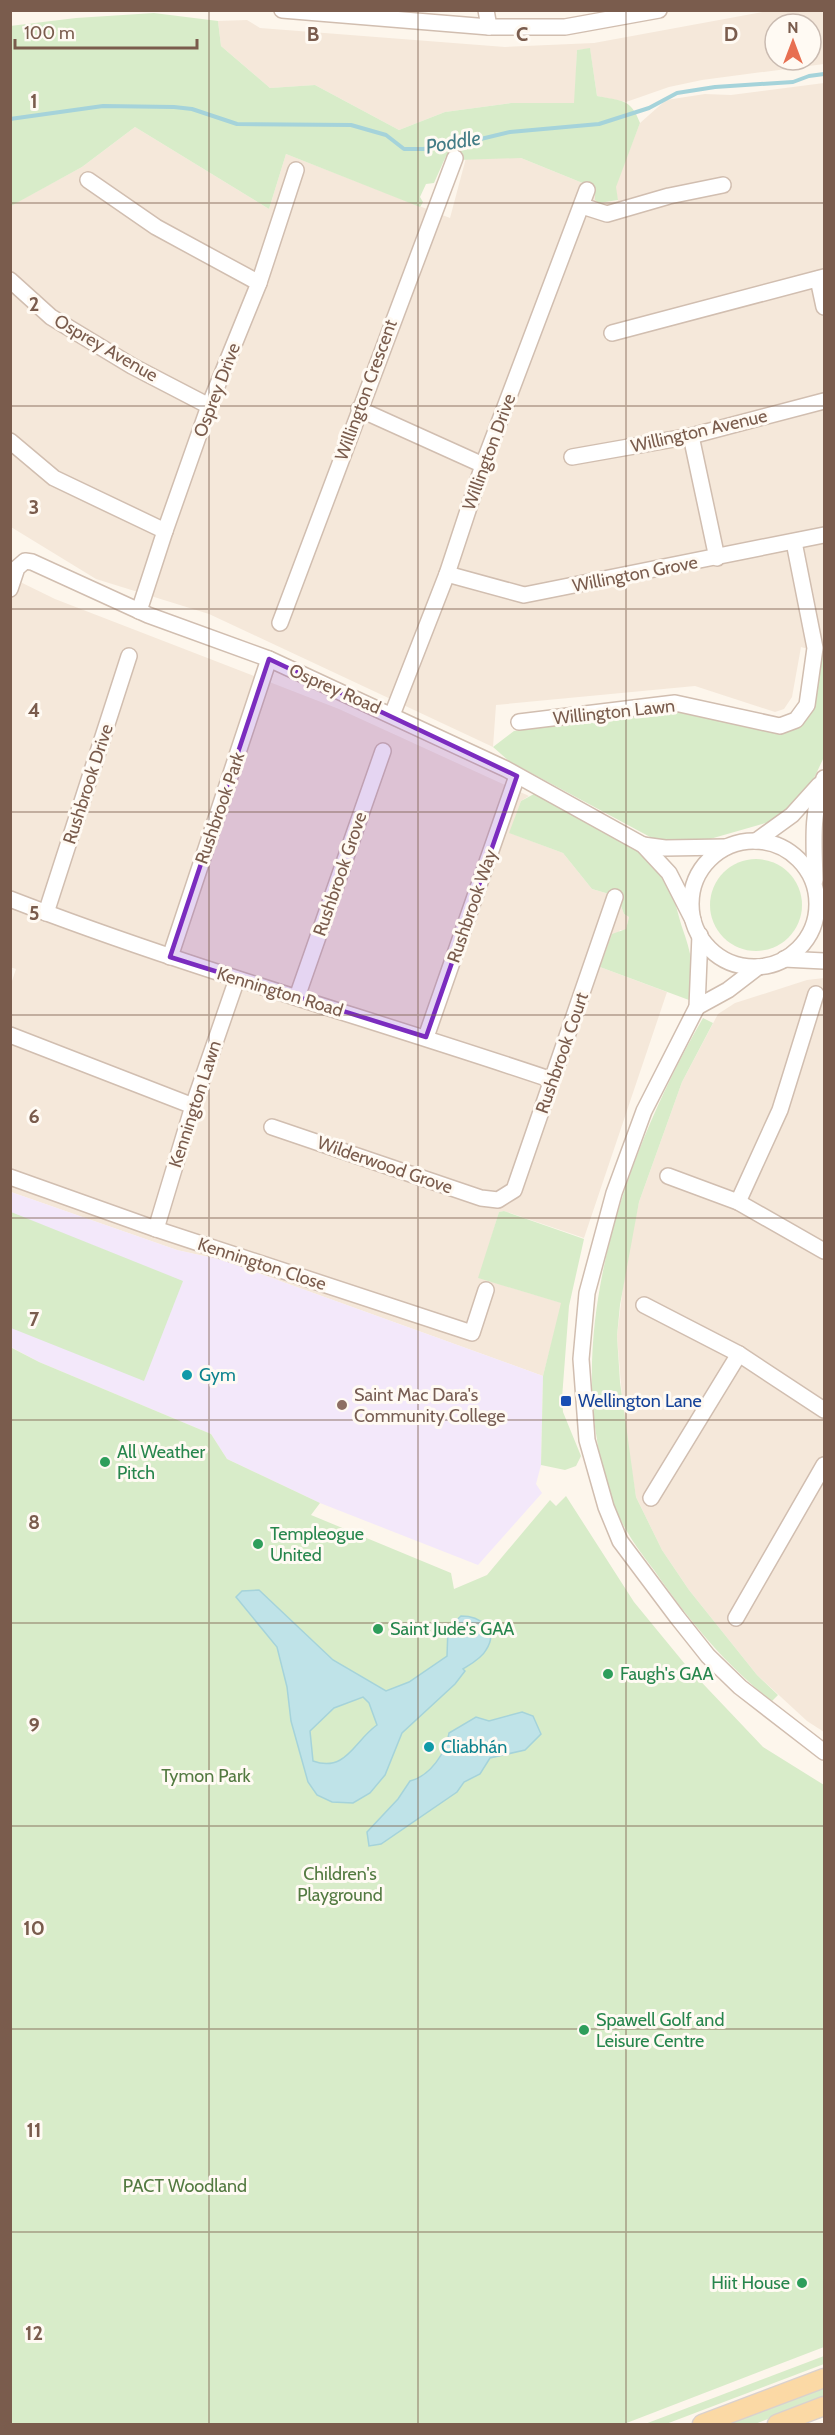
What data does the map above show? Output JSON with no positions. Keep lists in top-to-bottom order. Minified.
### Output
{"streets":{"street":["Osprey Avenue","Osprey Drive","Willington Crescent","Willington Avenue","Willington Drive","Willington Grove","Osprey Road","Willington Lawn","Rushbrook Drive","Rushbrook Park","Rushbrook Grove","Rushbrook Way","Kennington Road","Rushbrook Court","Kennington Lawn","Wilderwood Grove","Kennington Close"]},"crossings":[["Osprey Avenue","Osprey Drive"],["Osprey Drive","Osprey Road"],["Willington Drive","Willington Grove"],["Willington Drive","Osprey Road"],["Willington Grove","Willington Lawn"],["Osprey Road","Rushbrook Park"],["Osprey Road","Rushbrook Way"],["Rushbrook Drive","Kennington Road"],["Rushbrook Park","Kennington Road"],["Rushbrook Grove","Kennington Road"],["Rushbrook Way","Kennington Road"],["Kennington Road","Rushbrook Court"],["Kennington Road","Kennington Lawn"],["Rushbrook Court","Wilderwood Grove"],["Kennington Lawn","Kennington Close"]],"water":["Poddle"],"parks":["Tymon Park","Children's Playground","PACT Woodland"],"places":{"other":["Gym","Saint Mac Dara's Community College","All Weather Pitch","Templeogue United","Saint Jude's GAA","Faugh's GAA","Cliabhán","Spawell Golf and Leisure Centre","Hiit House"],"transit":["Wellington Lane"]},"scale_bar":"100 m","north":"top","grid":{"columns":["B","C","D"],"rows":["1","2","3","4","5","6","7","8","9","10","11","12"]}}
